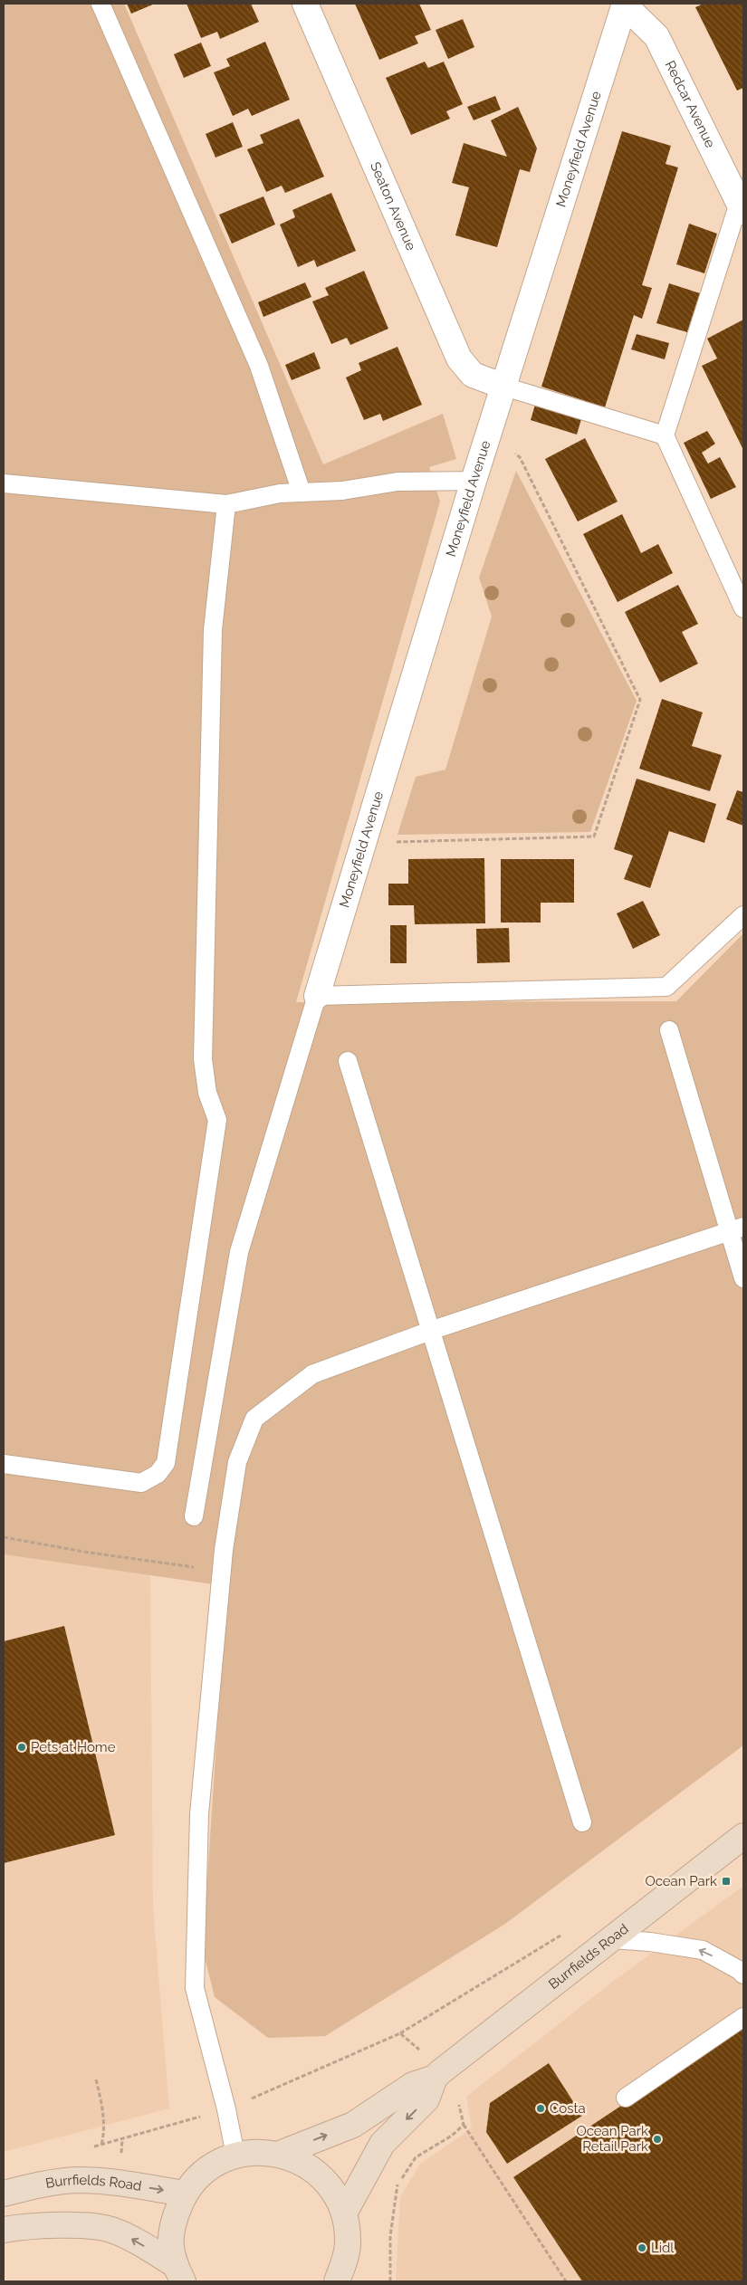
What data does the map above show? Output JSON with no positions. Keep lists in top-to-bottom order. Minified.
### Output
{"streets":{"street":["Redcar Avenue","Moneyfield Avenue","Seaton Avenue","Burrfields Road"]},"crossings":[["Redcar Avenue","Moneyfield Avenue"],["Moneyfield Avenue","Seaton Avenue"]],"one_way":["Burrfields Road"],"places":{"other":["Pets at Home","Costa","Ocean Park Retail Park","Lidl"],"transit":["Ocean Park"]}}
